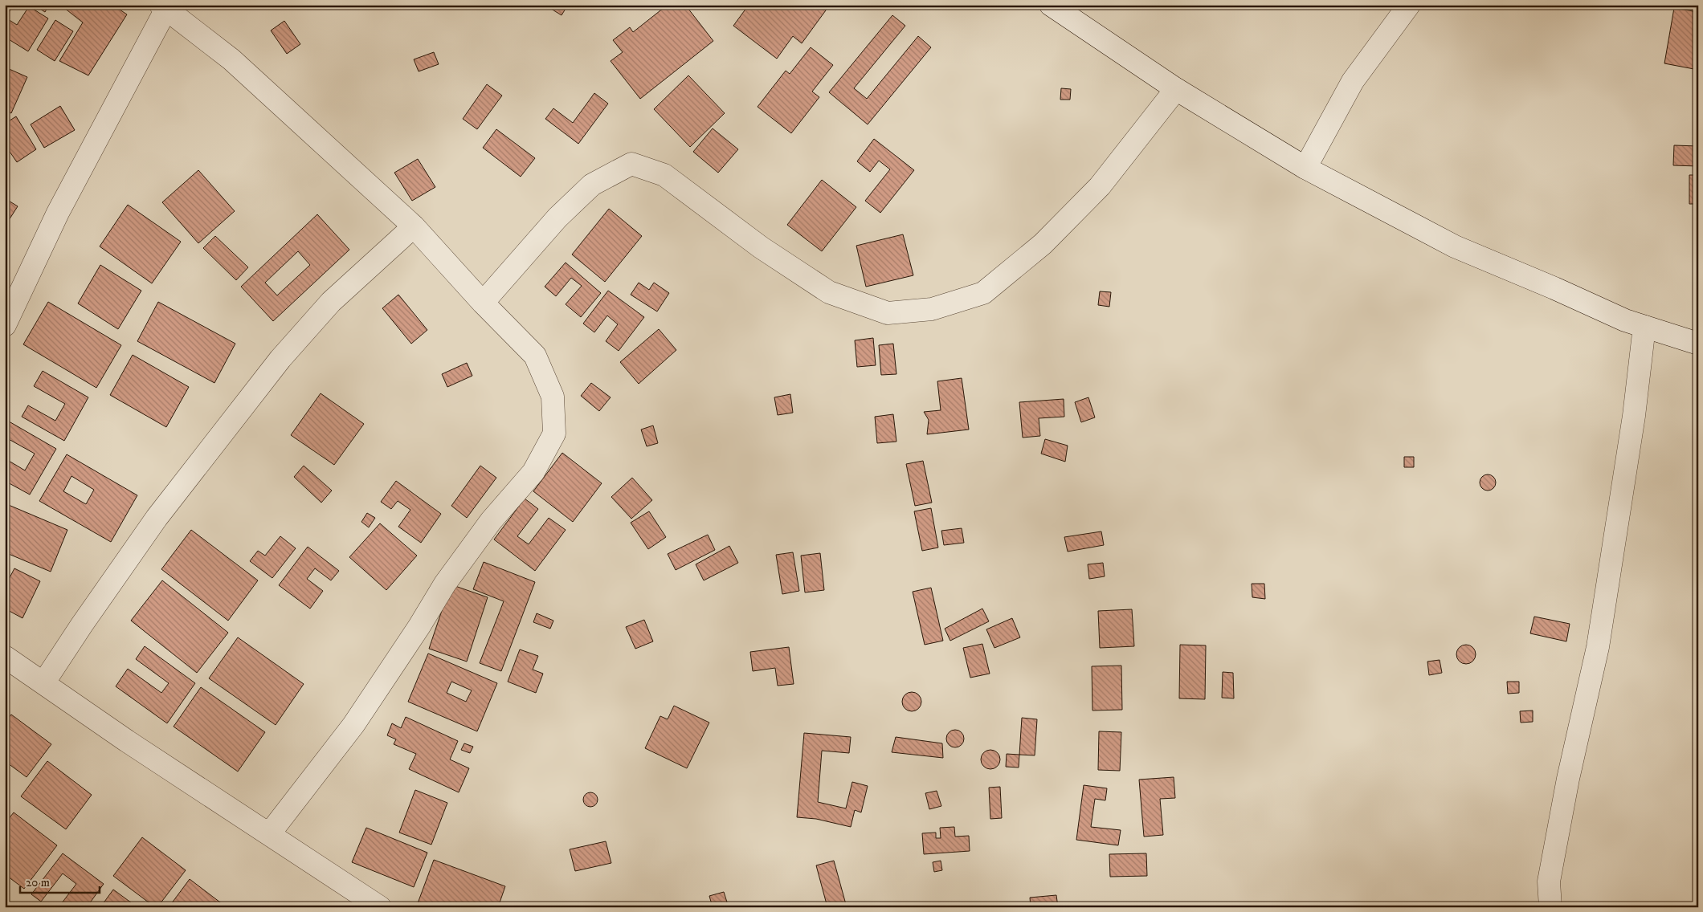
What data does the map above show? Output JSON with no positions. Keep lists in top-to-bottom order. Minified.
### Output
{"scale_bar":"20 m"}
